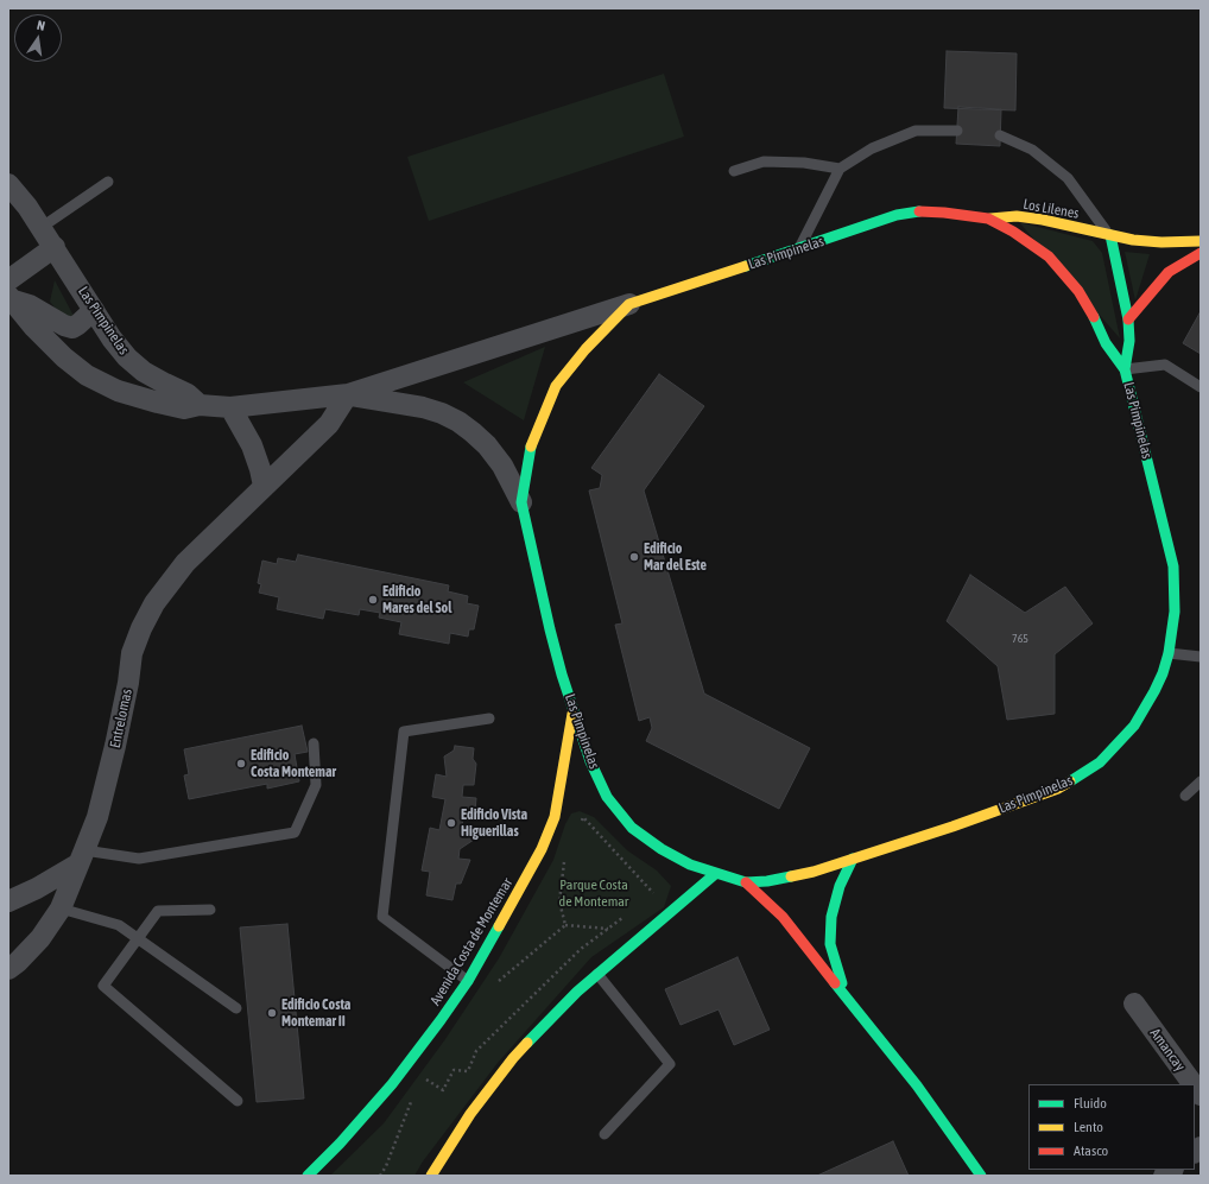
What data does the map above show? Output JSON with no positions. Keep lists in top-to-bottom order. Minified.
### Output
{"streets":{"street":["Los Lilenes","Las Pimpinelas","Entrelomas","Avenida Costa de Montemar","Amancay"]},"crossings":[["Los Lilenes","Las Pimpinelas"],["Las Pimpinelas","Entrelomas"],["Las Pimpinelas","Avenida Costa de Montemar"]],"parks":["Parque Costa de Montemar"],"places":["Edificio Mar del Este","Edificio Mares del Sol","Edificio Costa Montemar","Edificio Vista Higuerillas","Edificio Costa Montemar II"],"house_numbers":["765"],"legend":["Fluido","Lento","Atasco"],"north":"top"}
